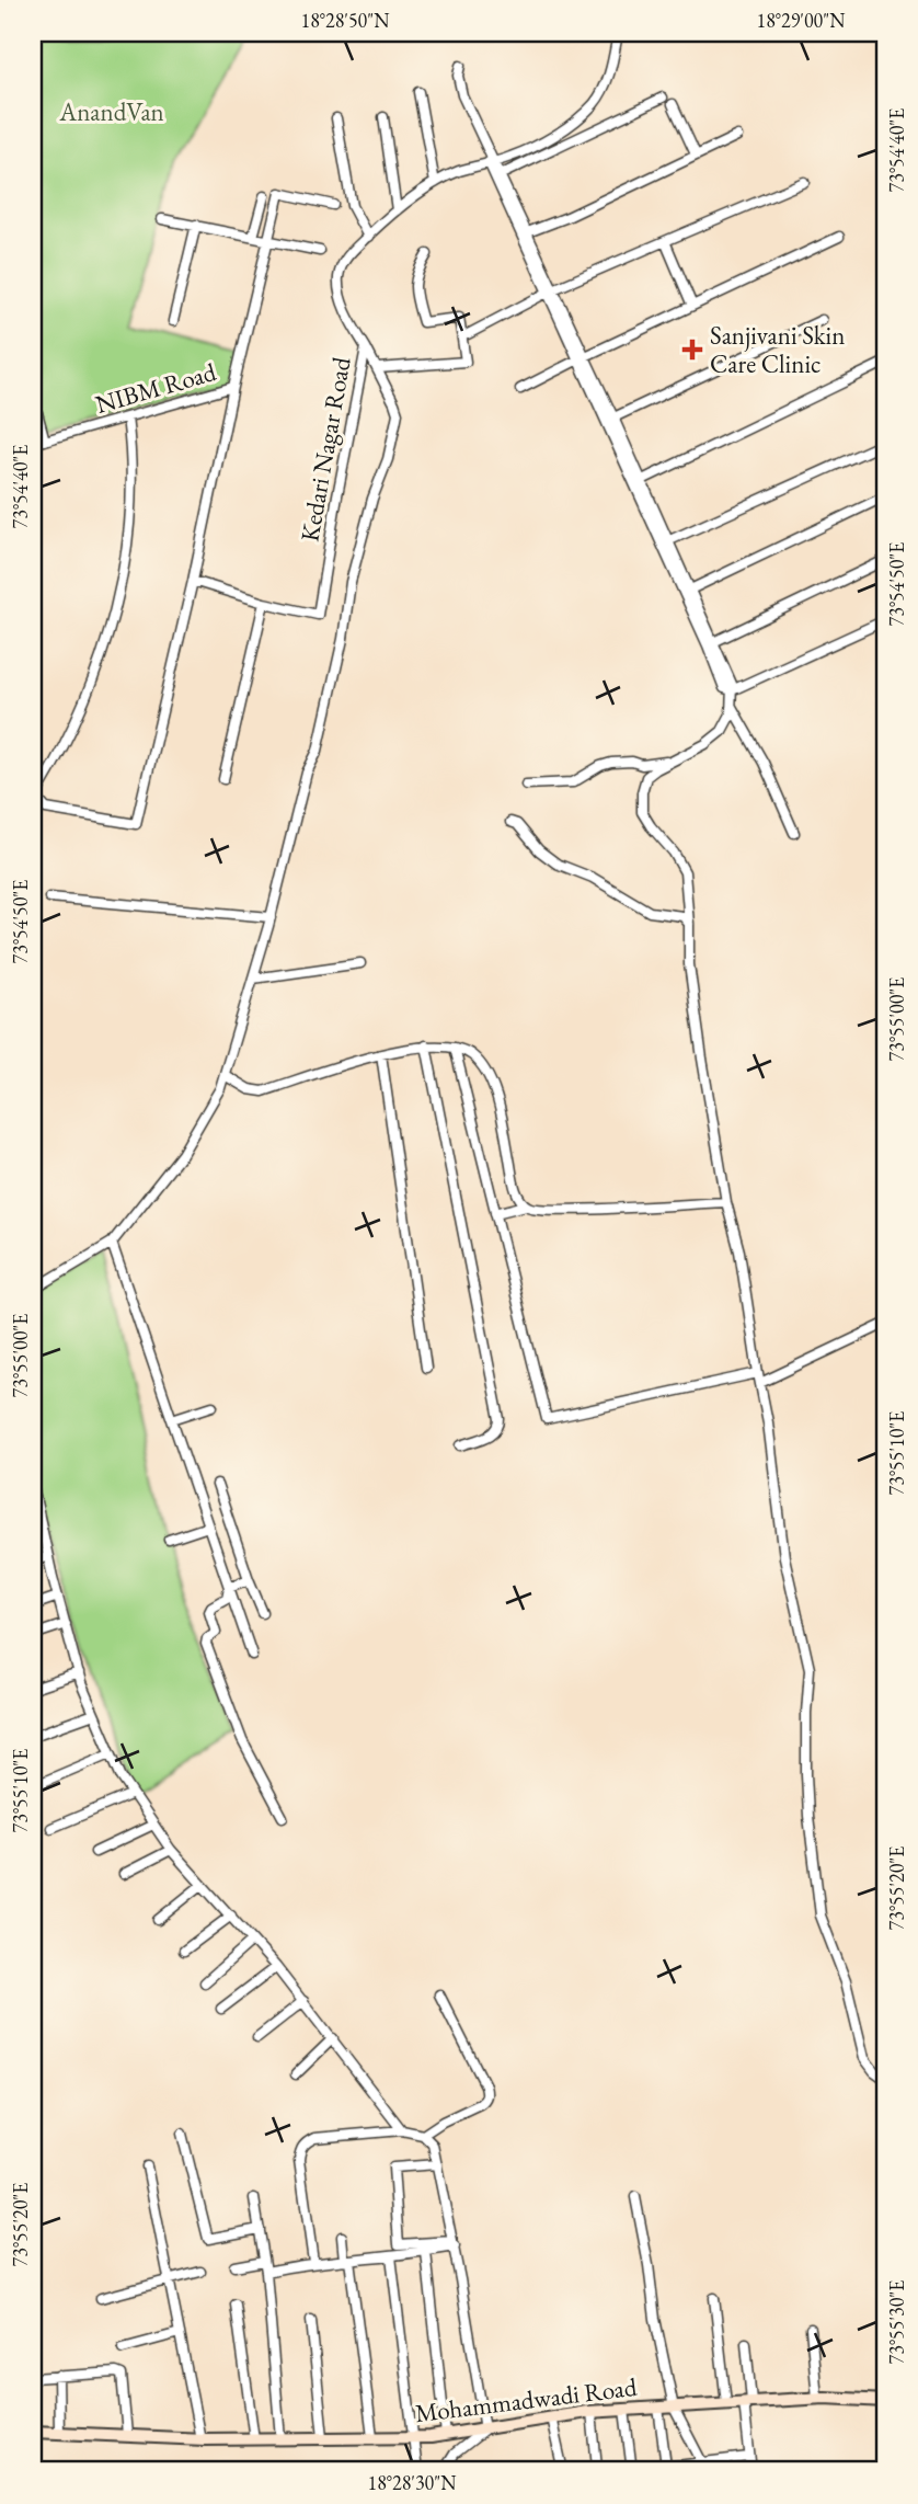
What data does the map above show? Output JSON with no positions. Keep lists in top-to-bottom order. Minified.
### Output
{"streets":{"main road":["Mohammadwadi Road"],"street":["NIBM Road","Kedari Nagar Road"]},"parks":["AnandVan"],"places":{"health":["Sanjivani Skin Care Clinic"]},"coordinates":["18°28'50\"N","18°29'00\"N","73°54'40\"E","73°54'50\"E","73°55'00\"E","73°55'10\"E","73°55'20\"E","73°55'30\"E","18°28'30\"N"]}
